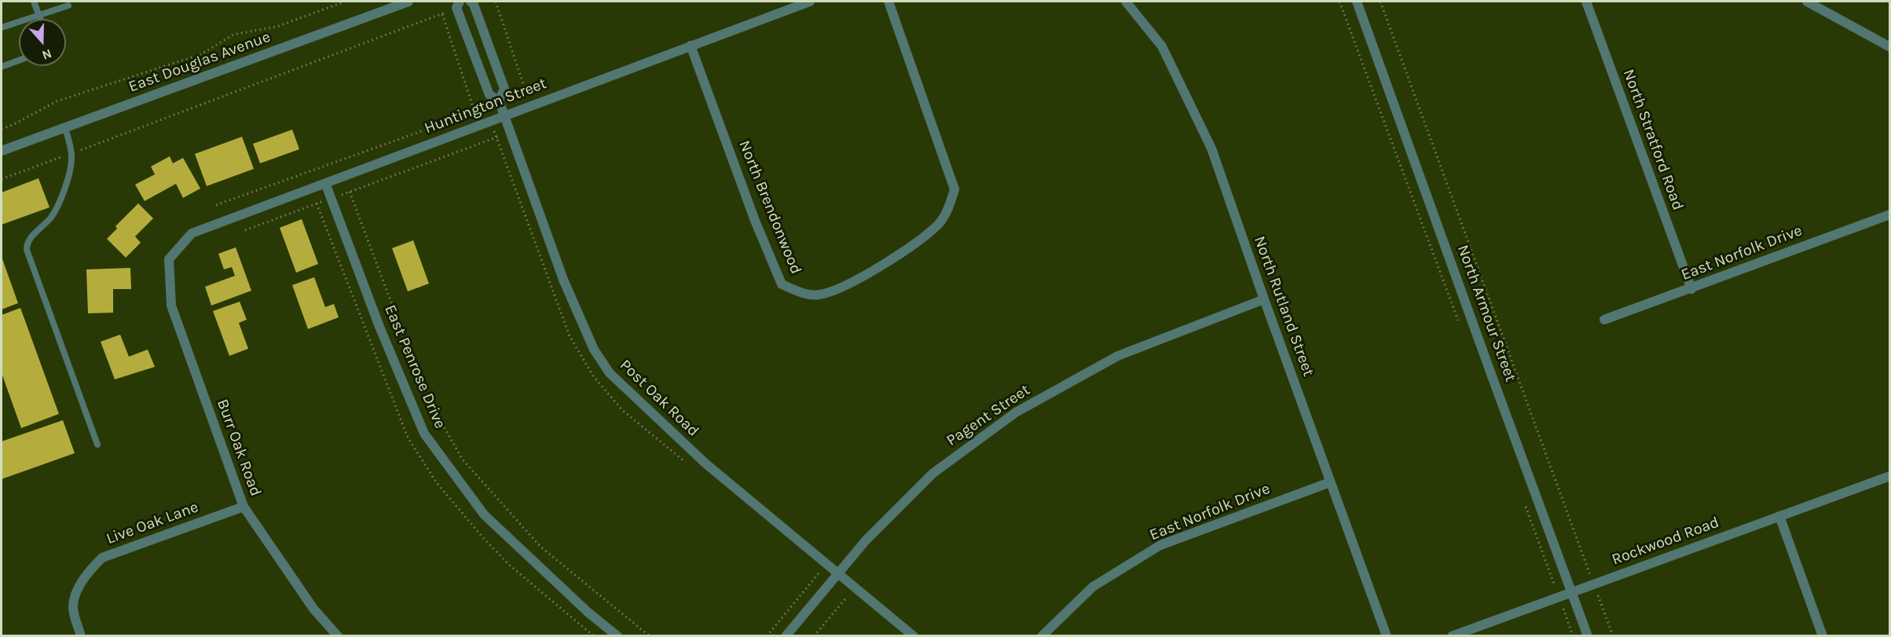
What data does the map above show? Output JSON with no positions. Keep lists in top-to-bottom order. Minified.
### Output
{"streets":{"street":["East Douglas Avenue","Huntington Street","North Stratford Road","North Brendonwood","East Norfolk Drive","North Rutland Street","North Armour Street","East Penrose Drive","Post Oak Road","Pagent Street","Burr Oak Road","Live Oak Lane","Rockwood Road"]},"crossings":[["Huntington Street","North Brendonwood"],["Huntington Street","East Penrose Drive"],["Huntington Street","Post Oak Road"],["Huntington Street","Burr Oak Road"],["North Stratford Road","East Norfolk Drive"],["East Norfolk Drive","North Rutland Street"],["North Rutland Street","Pagent Street"],["North Armour Street","Rockwood Road"],["Post Oak Road","Pagent Street"],["Burr Oak Road","Live Oak Lane"]],"north":"bottom"}
